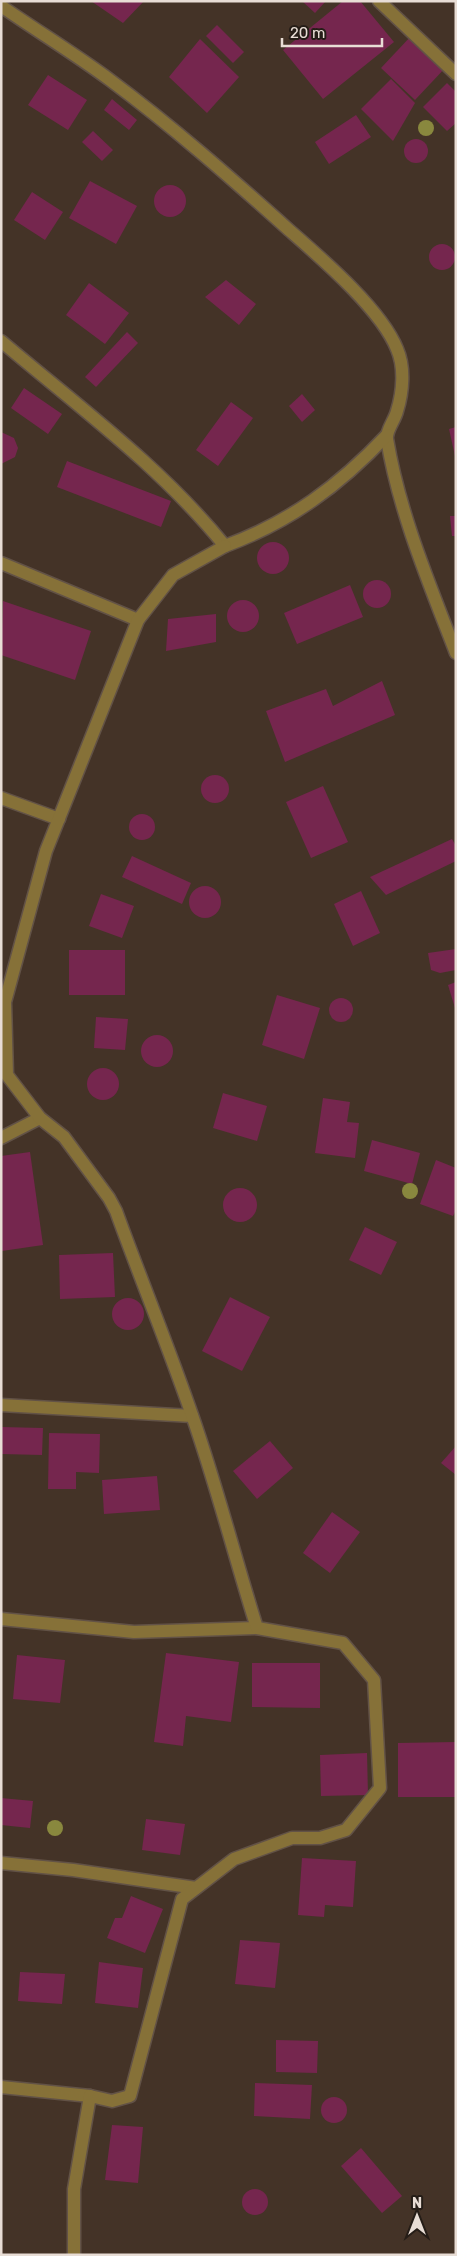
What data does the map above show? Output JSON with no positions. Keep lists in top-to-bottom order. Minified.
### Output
{"scale_bar":"20 m","north":"top"}
